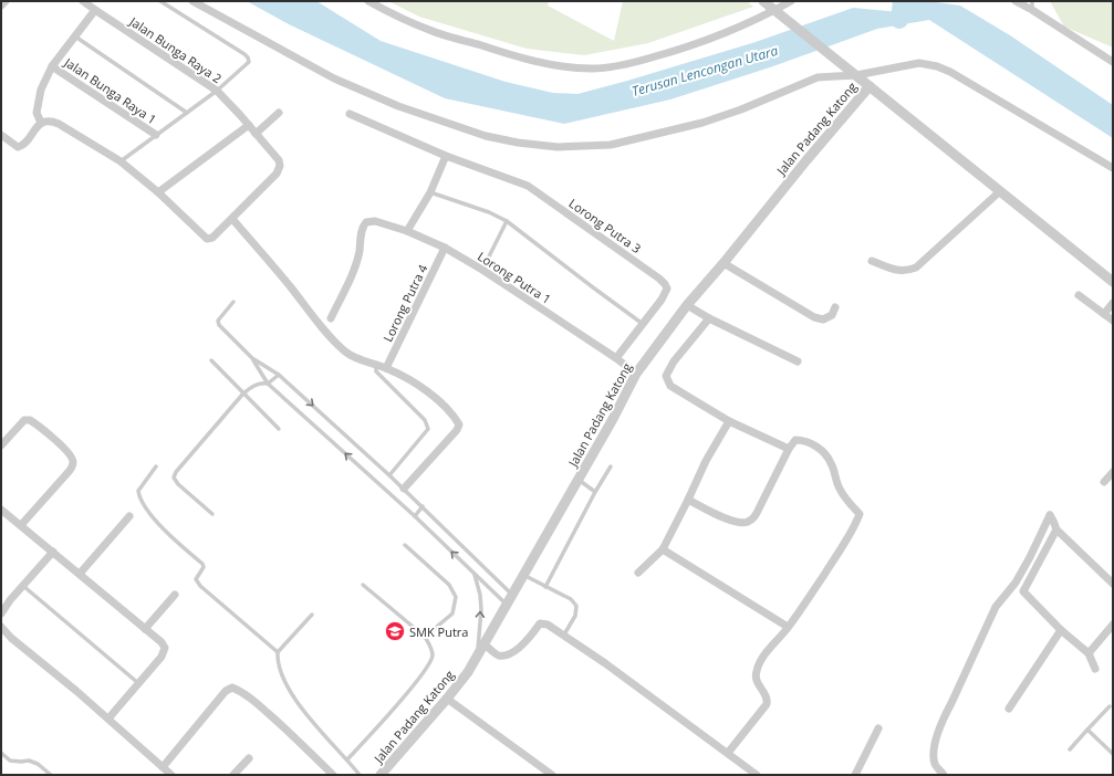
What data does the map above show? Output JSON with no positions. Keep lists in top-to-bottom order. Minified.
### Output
{"streets":{"street":["Jalan Bunga Raya 2","Jalan Bunga Raya 1","Jalan Padang Katong","Lorong Putra 3","Lorong Putra 1","Lorong Putra 4"]},"crossings":[["Jalan Padang Katong","Lorong Putra 1"],["Lorong Putra 3","Lorong Putra 1"],["Lorong Putra 1","Lorong Putra 4"]],"water":["Terusan Lencongan Utara"],"places":{"school or university":["SMK Putra"]}}
